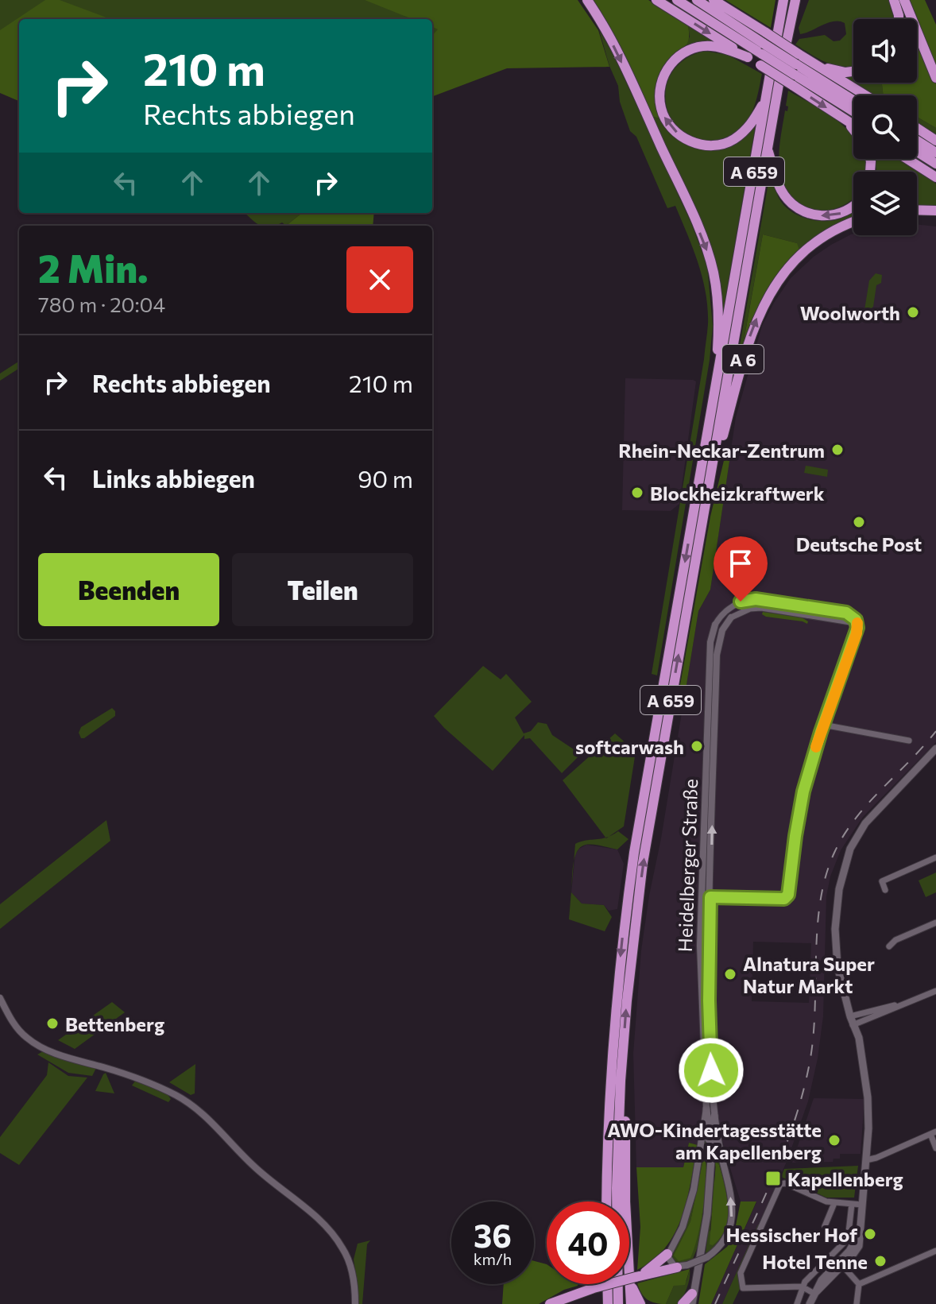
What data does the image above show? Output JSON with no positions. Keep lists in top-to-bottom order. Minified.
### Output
{"streets":{"highway":["A 659","A 6"],"street":["Heidelberger Straße"]},"crossings":[["A 659","A 6"]],"places":{"other":["Woolworth","Rhein-Neckar-Zentrum","Blockheizkraftwerk","Deutsche Post","softcarwash","Alnatura Super Natur Markt","Bettenberg","AWO-Kindertagesstätte am Kapellenberg","Hessischer Hof","Hotel Tenne"],"transit":["Kapellenberg"]},"page":{"turn":["210 m","Rechts abbiegen"],"heading":["2 Min.","780 m · 20:04"],"list":[{"name":"Rechts abbiegen","value":"210 m"},{"name":"Links abbiegen","value":"90 m"}],"buttons":["Beenden","Teilen"],"speed":"36 km/h","limit":"40"}}
